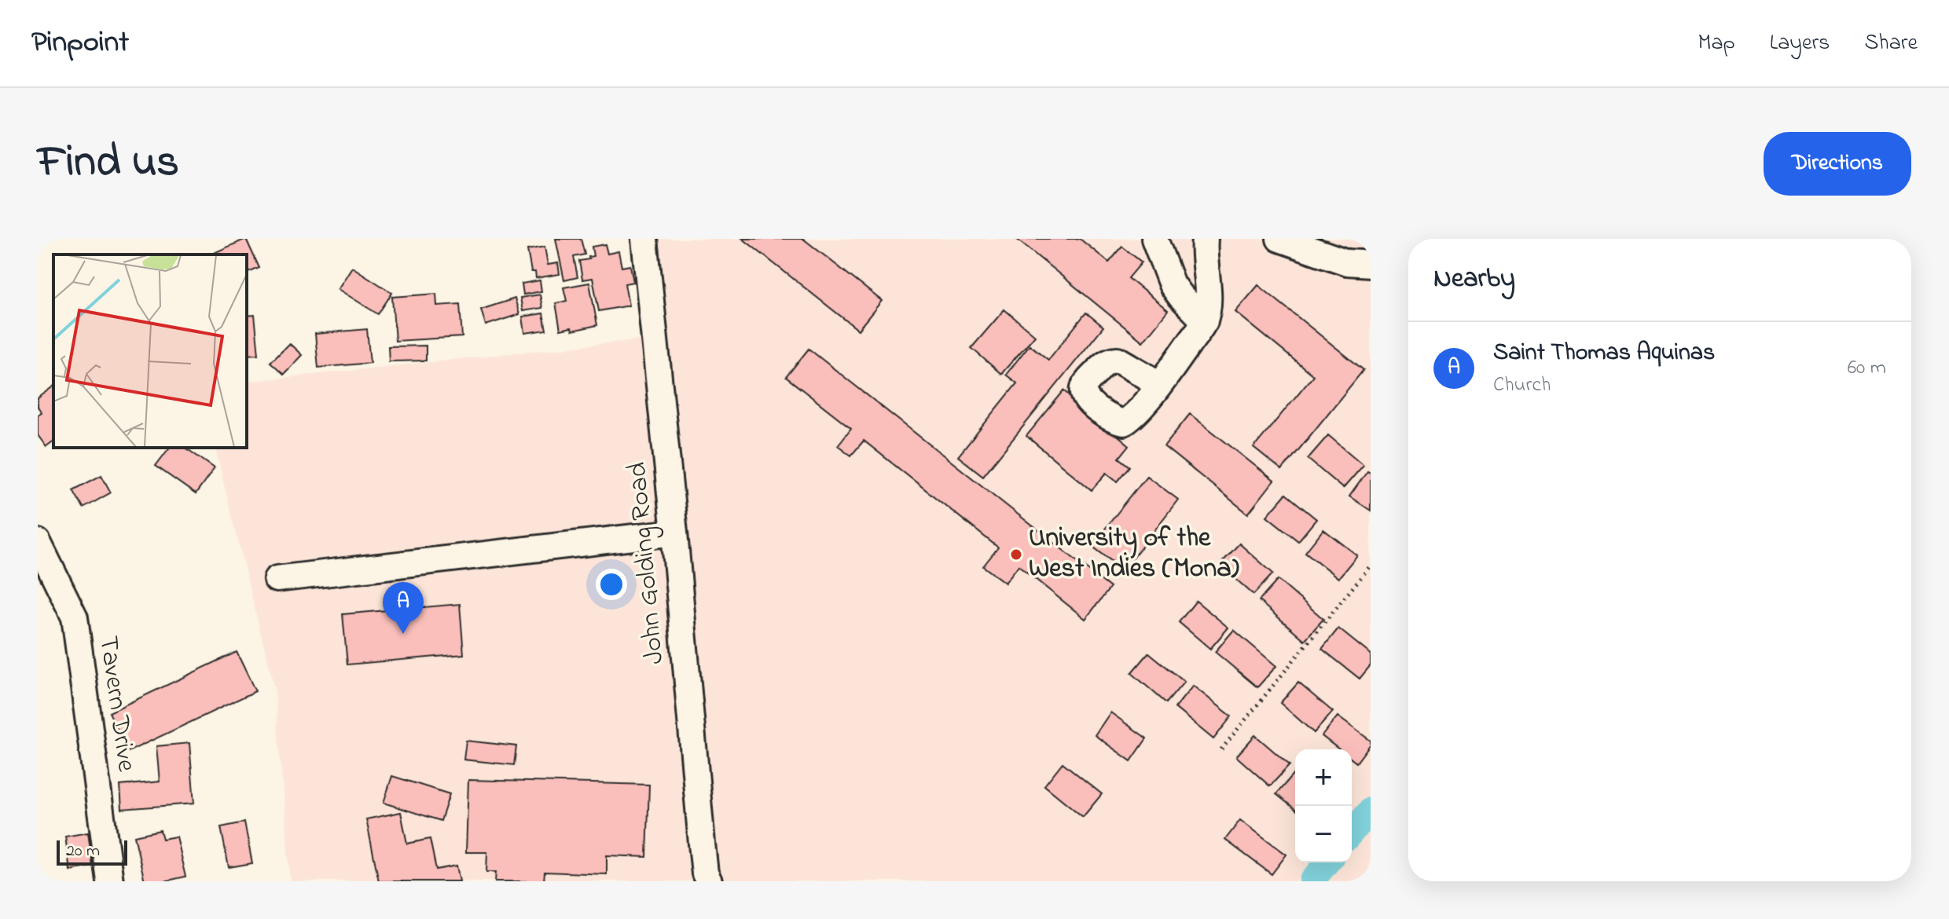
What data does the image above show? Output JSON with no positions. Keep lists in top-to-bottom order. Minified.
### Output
{"streets":{"street":["John Golding Road","Tavern Drive"]},"places":["University of the West Indies (Mona)"],"scale_bar":"20 m","page":{"header":"Pinpoint","nav":["Map","Layers","Share"],"title":"Find us","buttons":"Directions","heading":"Nearby","list":[{"mark":"A","name":"Saint Thomas Aquinas","note":"Church","value":"60 m"}],"pins":"A","map_buttons":["+","−"],"scale":"20 m"}}
